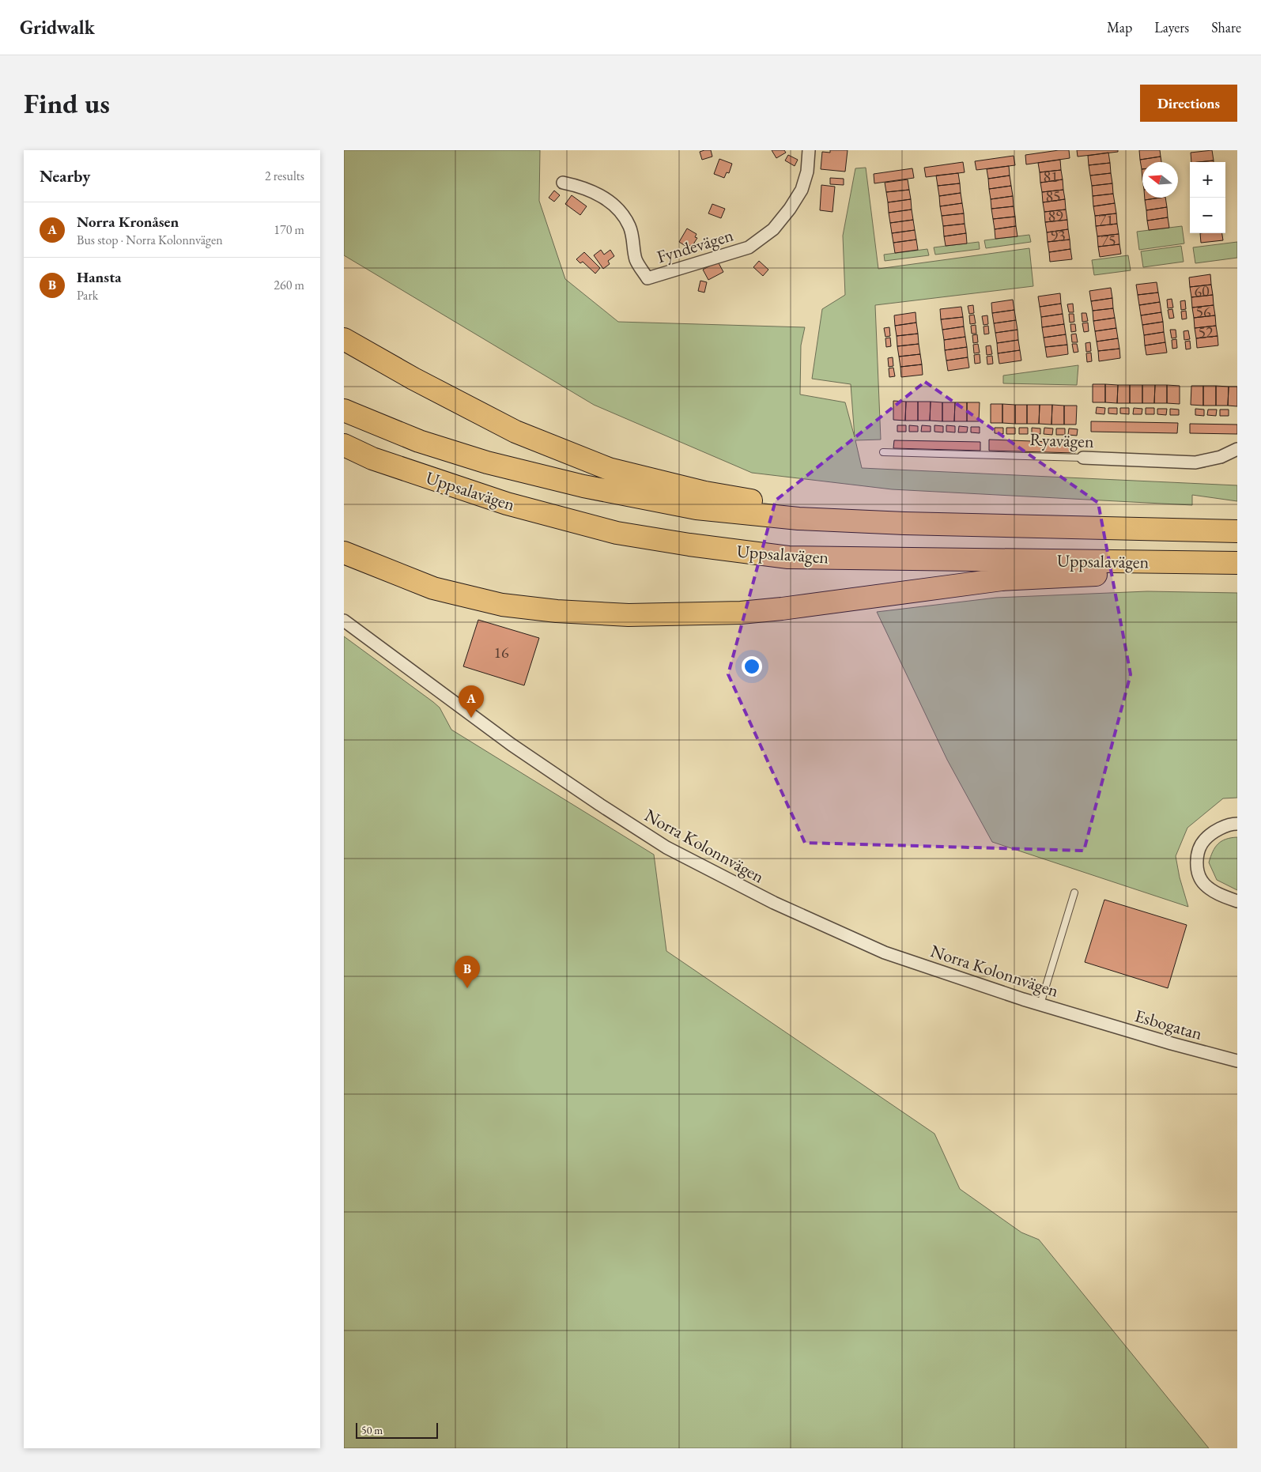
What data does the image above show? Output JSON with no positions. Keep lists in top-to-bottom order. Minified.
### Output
{"streets":{"highway":["Uppsalavägen"],"street":["Fyndevägen","Ryavägen","Norra Kolonnvägen","Esbogatan"]},"crossings":[["Norra Kolonnvägen","Esbogatan"]],"house_numbers":["81","85","89","71","93","75","60","56","52","16"],"scale_bar":"50 m","north":"left","page":{"header":"Gridwalk","nav":["Map","Layers","Share"],"buttons":"Directions","title":"Find us","heading":["Nearby","2 results"],"map_buttons":["+","−"],"list":[{"mark":"A","name":"Norra Kronåsen","note":"Bus stop · Norra Kolonnvägen","value":"170 m"},{"mark":"B","name":"Hansta","note":"Park","value":"260 m"}],"pins":["A","B"],"scale":"50 m"}}
